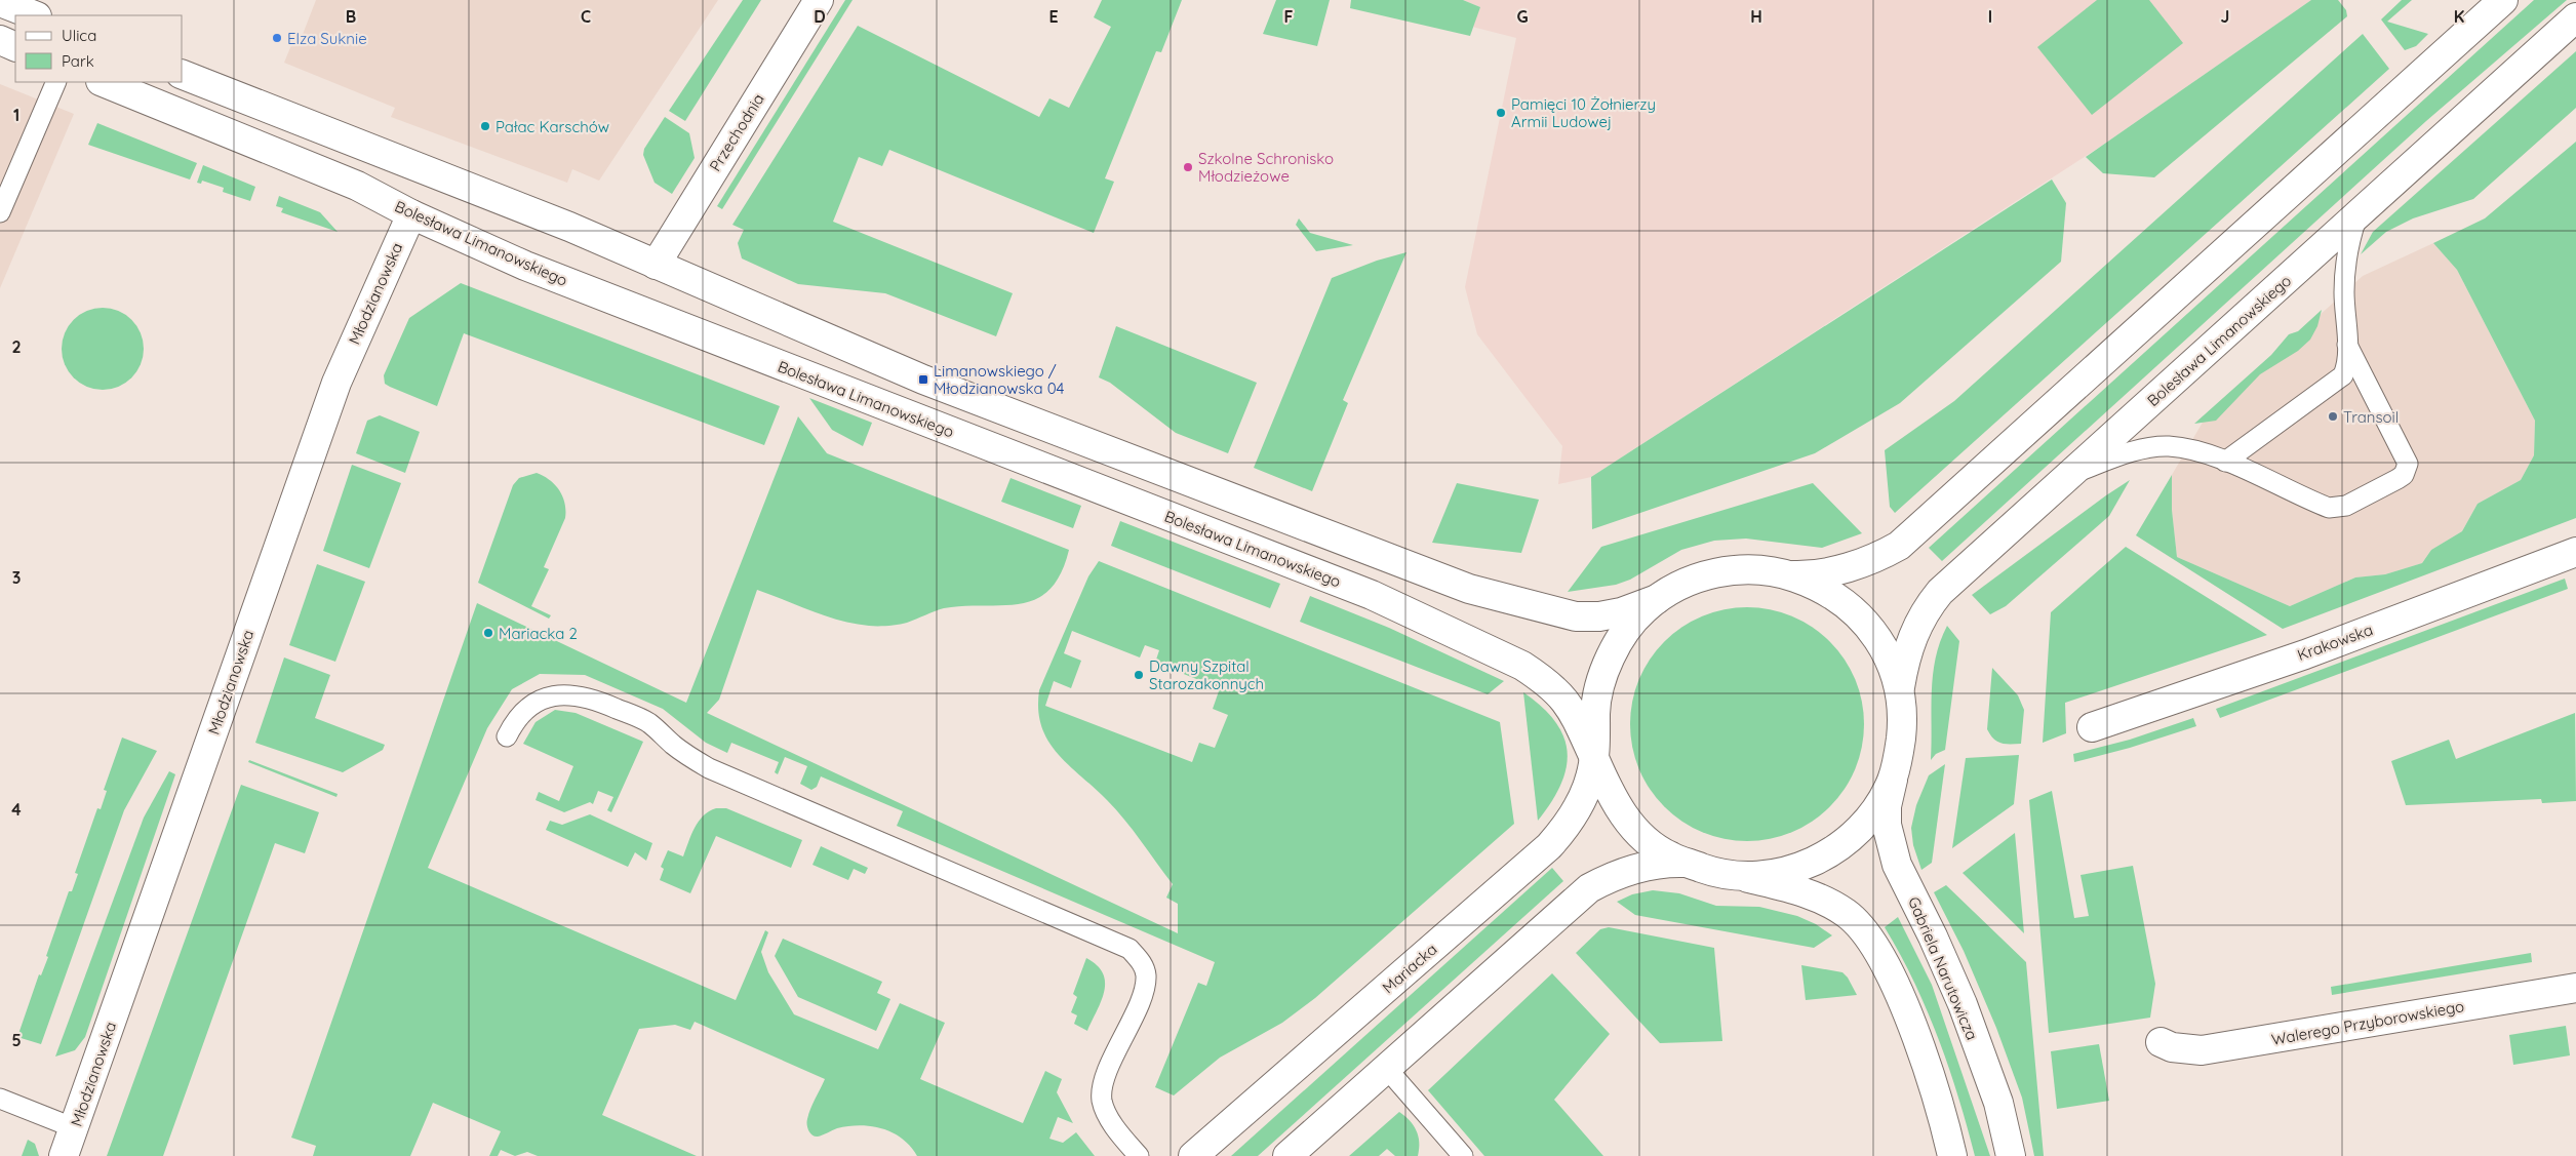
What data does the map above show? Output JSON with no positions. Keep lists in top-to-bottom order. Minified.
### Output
{"streets":{"street":["Przechodnia","Bolesława Limanowskiego","Młodzianowska","Krakowska","Mariacka","Gabriela Narutowicza","Walerego Przyborowskiego"]},"crossings":[["Bolesława Limanowskiego","Młodzianowska"],["Bolesława Limanowskiego","Mariacka"],["Bolesława Limanowskiego","Gabriela Narutowicza"]],"places":{"other":["Elza Suknie","Pamięci 10 Żołnierzy Armii Ludowej","Pałac Karschów","Szkolne Schronisko Młodzieżowe","Transoil","Mariacka 2","Dawny Szpital Starozakonnych"],"transit":["Limanowskiego / Młodzianowska 04"]},"legend":["Ulica","Park"],"grid":{"columns":["B","C","D","E","F","G","H","I","J","K"],"rows":["1","2","3","4","5"]}}
